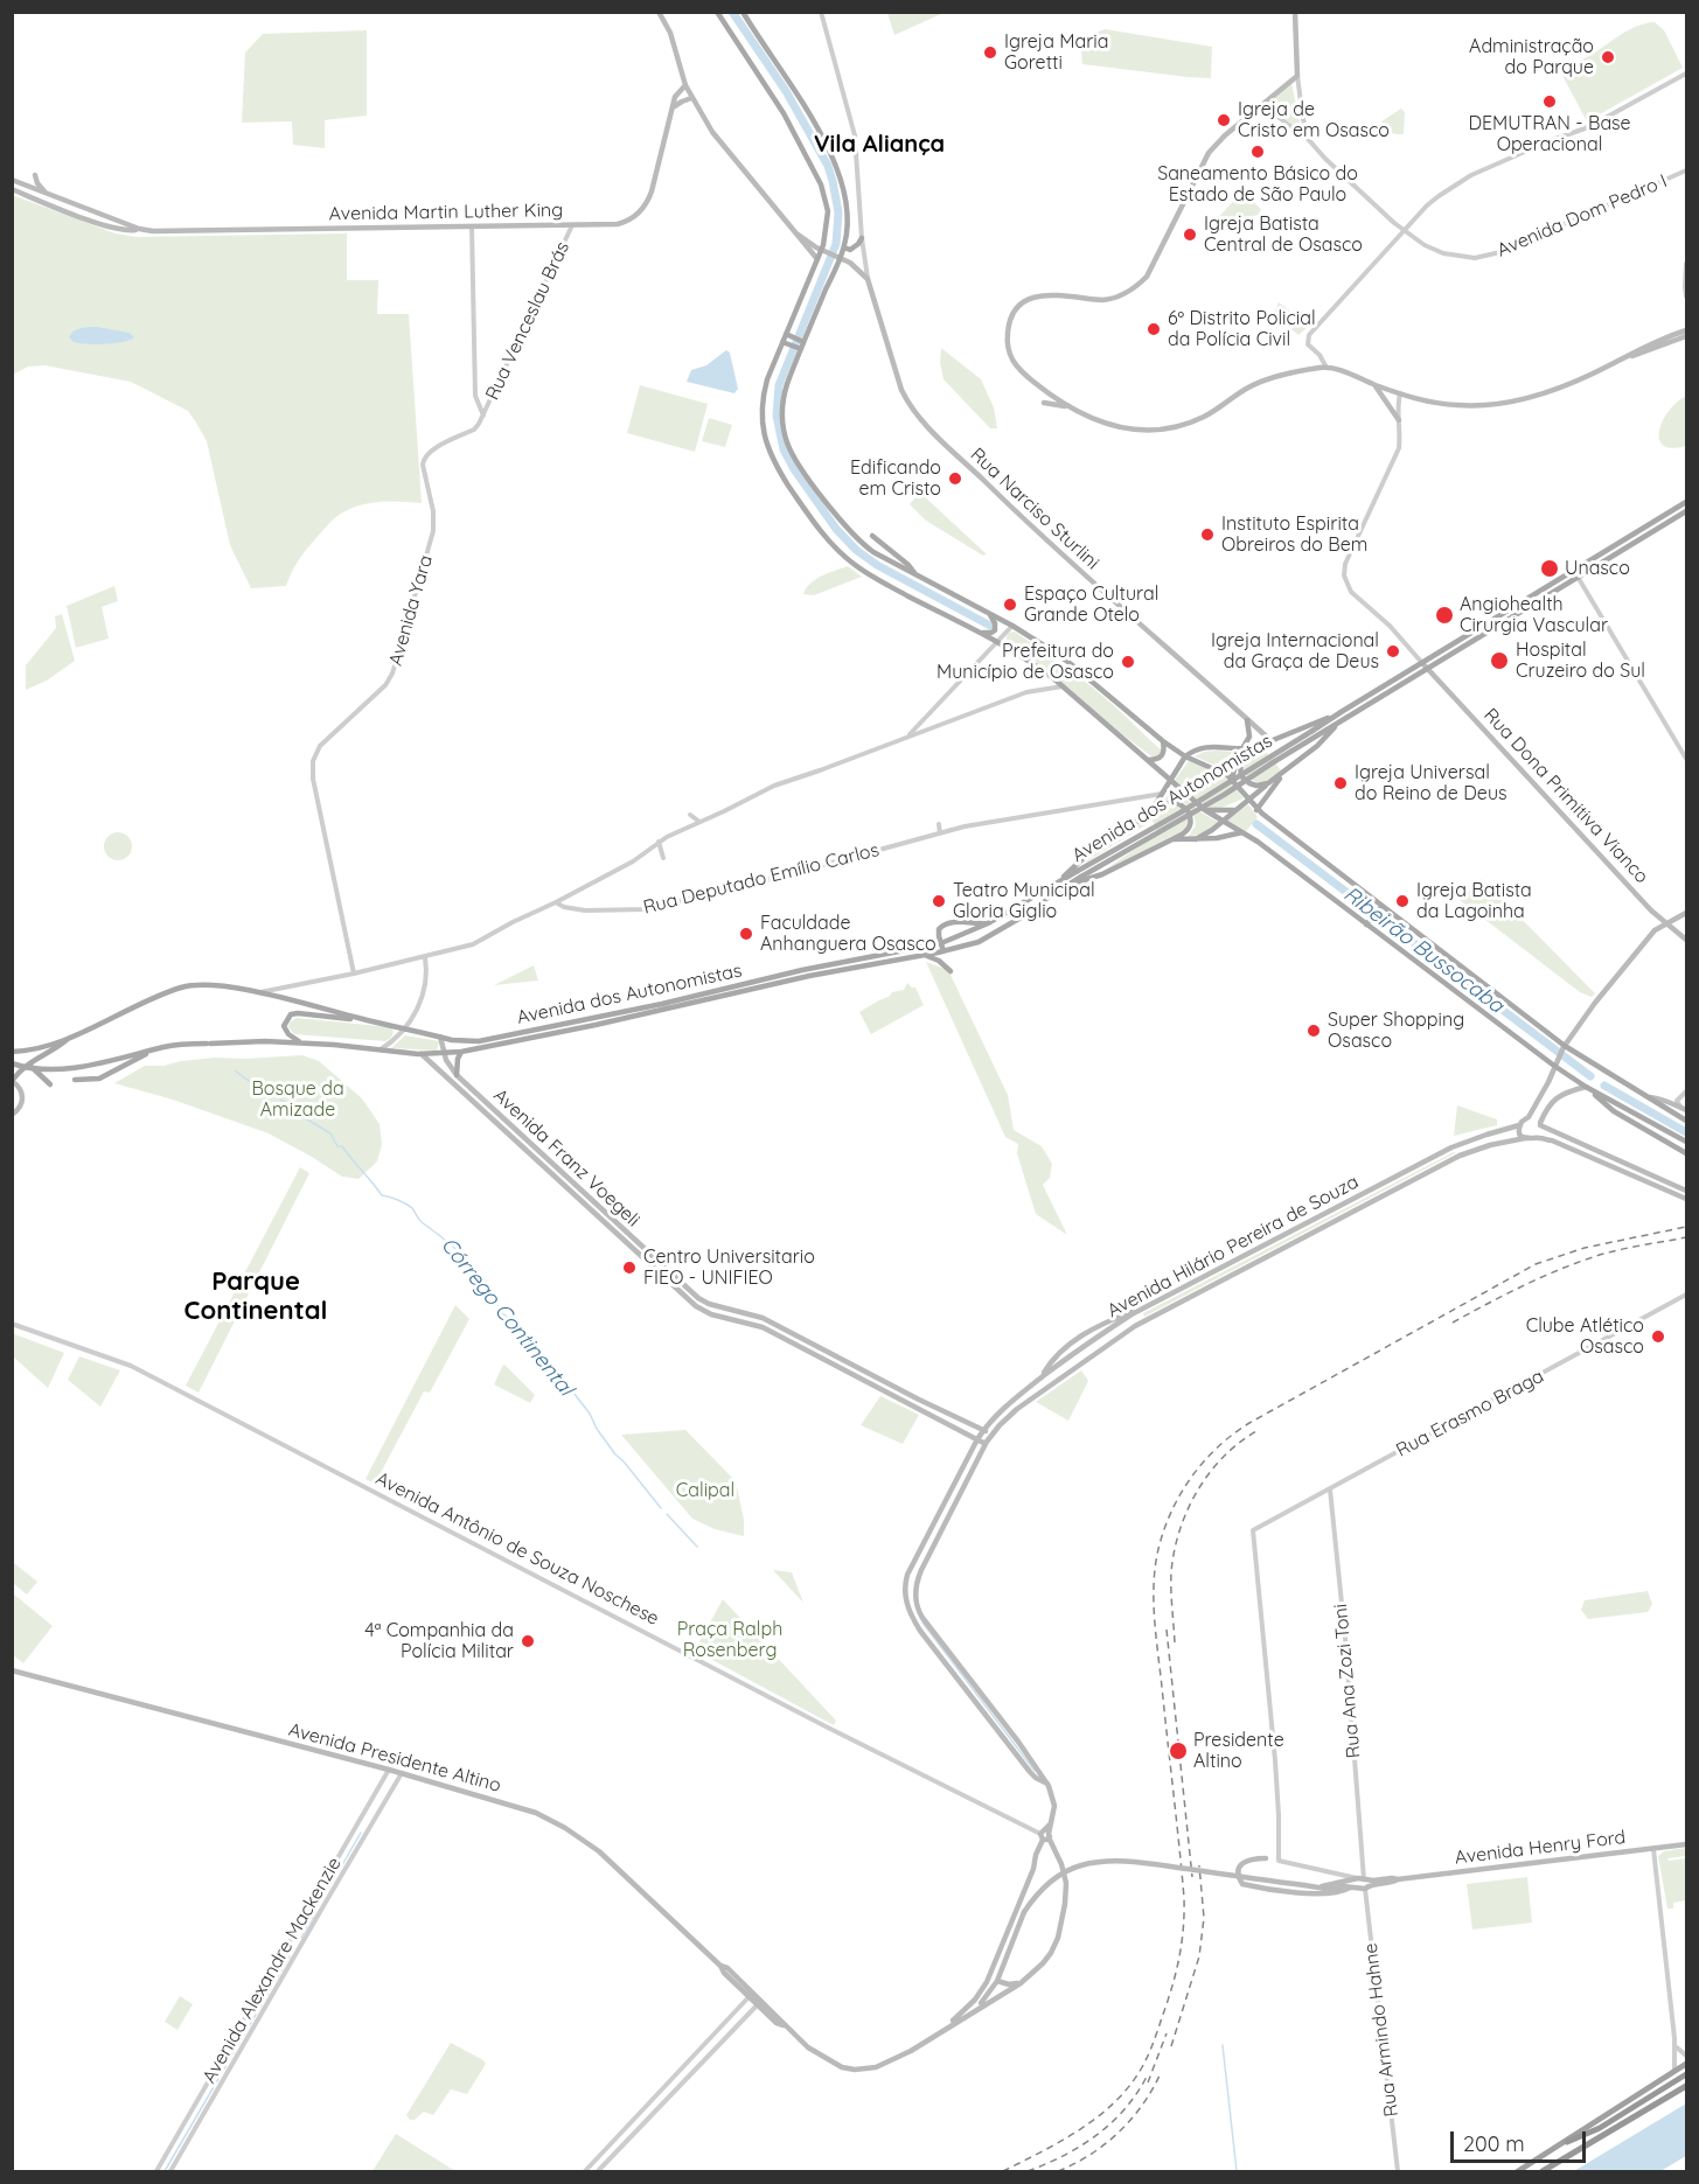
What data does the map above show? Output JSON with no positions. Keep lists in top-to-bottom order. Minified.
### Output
{"streets":{"main road":["Avenida Martin Luther King","Rua Narciso Sturlini","Rua Dona Primitiva Vianco","Avenida dos Autonomistas","Avenida Franz Voegeli","Avenida Hilário Pereira de Souza","Avenida Presidente Altino","Avenida Henry Ford"],"street":["Avenida Dom Pedro I","Rua Venceslau Brás","Avenida Yara","Rua Deputado Emílio Carlos","Rua Erasmo Braga","Avenida Antônio de Souza Noschese","Rua Ana Zozi Toni","Avenida Alexandre Mackenzie","Rua Armindo Hahne"]},"crossings":[["Avenida Martin Luther King","Rua Venceslau Brás"],["Rua Venceslau Brás","Avenida Yara"],["Avenida dos Autonomistas","Avenida Franz Voegeli"],["Avenida Franz Voegeli","Avenida Hilário Pereira de Souza"],["Rua Erasmo Braga","Rua Ana Zozi Toni"],["Rua Erasmo Braga","Avenida Henry Ford"],["Avenida Antônio de Souza Noschese","Avenida Presidente Altino"],["Rua Ana Zozi Toni","Avenida Henry Ford"],["Avenida Presidente Altino","Avenida Alexandre Mackenzie"],["Avenida Henry Ford","Rua Armindo Hahne"]],"districts":["Vila Aliança","Parque Continental"],"water":["Ribeirão Bussocaba","Córrego Continental"],"parks":["Bosque da Amizade","Calipal","Praça Ralph Rosenberg"],"places":["Igreja Maria Goretti","Administração do Parque","DEMUTRAN - Base Operacional","Igreja de Cristo em Osasco","Saneamento Básico do Estado de São Paulo","Igreja Batista Central de Osasco","6º Distrito Policial da Polícia Civil","Edificando em Cristo","Instituto Espirita Obreiros do Bem","Unasco","Espaço Cultural Grande Otelo","Angiohealth Cirurgia Vascular","Igreja Internacional da Graça de Deus","Hospital Cruzeiro do Sul","Prefeitura do Município de Osasco","Igreja Universal do Reino de Deus","Teatro Municipal Gloria Giglio","Igreja Batista da Lagoinha","Faculdade Anhanguera Osasco","Super Shopping Osasco","Centro Universitario FIEO - UNIFIEO","Clube Atlético Osasco","4ª Companhia da Polícia Militar","Presidente Altino"],"scale_bar":"200 m"}
